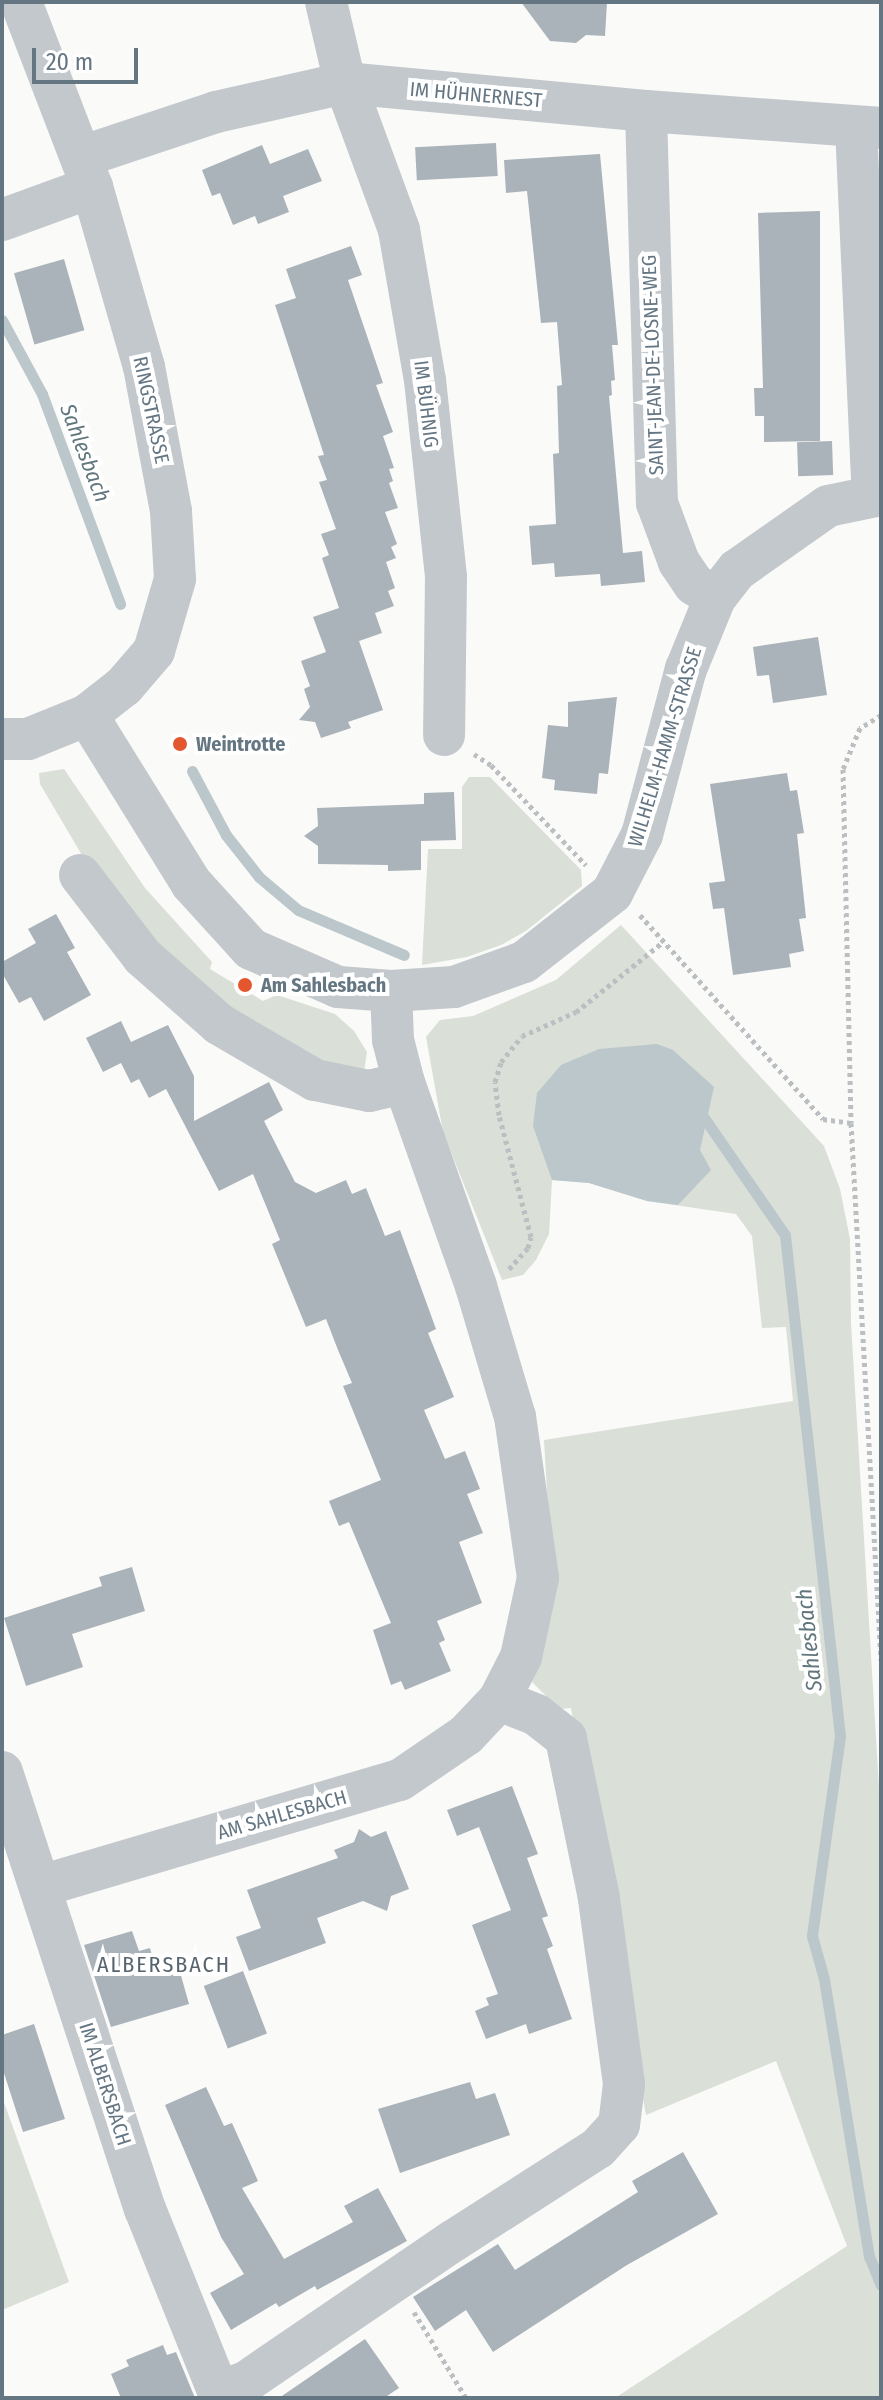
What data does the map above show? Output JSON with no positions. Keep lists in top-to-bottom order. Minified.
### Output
{"streets":{"street":["IM HÜHNERNEST","SAINT-JEAN-DE-LOSNE-WEG","IM BÜHNIG","RINGSTRASSE","WILHELM-HAMM-STRASSE","AM SAHLESBACH","IM ALBERSBACH"]},"crossings":[["IM HÜHNERNEST","SAINT-JEAN-DE-LOSNE-WEG"],["IM HÜHNERNEST","IM BÜHNIG"],["IM HÜHNERNEST","RINGSTRASSE"],["SAINT-JEAN-DE-LOSNE-WEG","WILHELM-HAMM-STRASSE"],["RINGSTRASSE","WILHELM-HAMM-STRASSE"],["WILHELM-HAMM-STRASSE","AM SAHLESBACH"],["AM SAHLESBACH","IM ALBERSBACH"]],"districts":["ALBERSBACH"],"water":["Sahlesbach"],"places":["Weintrotte","Am Sahlesbach"],"scale_bar":"20 m"}
